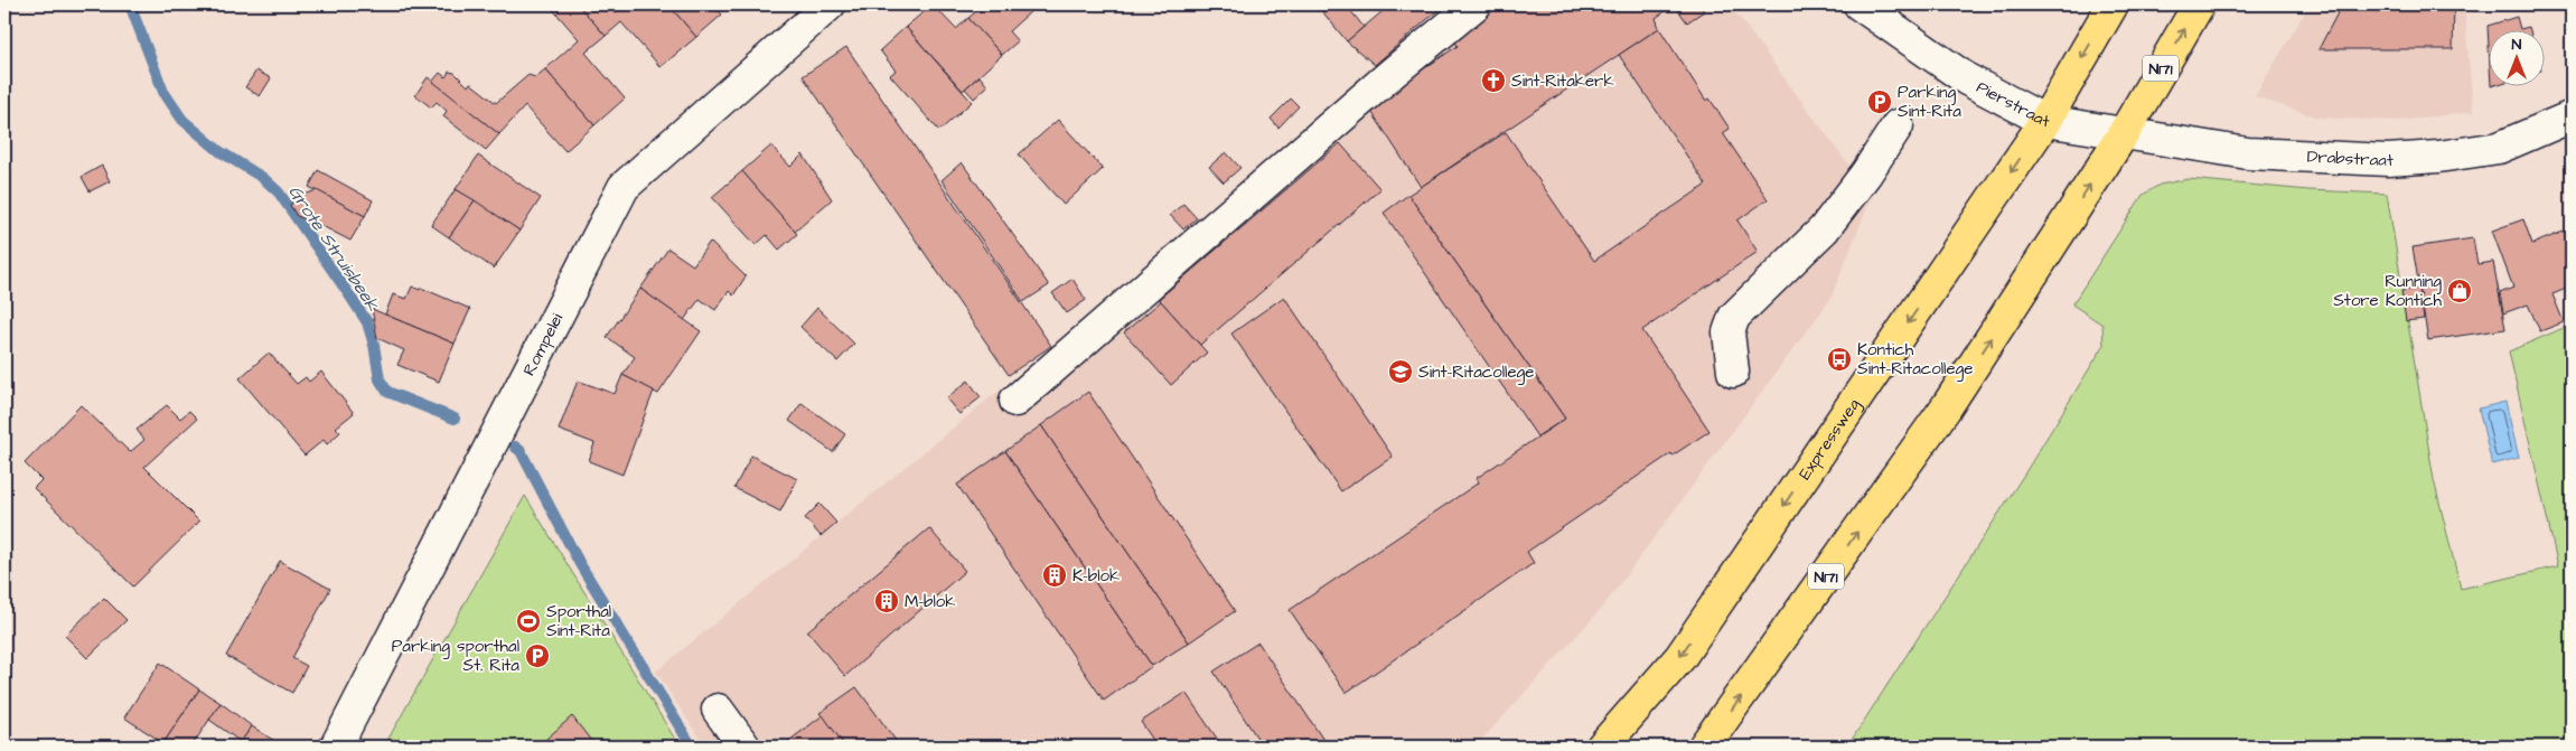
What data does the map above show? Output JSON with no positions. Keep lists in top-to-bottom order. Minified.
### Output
{"streets":{"highway":["N171","Expressweg"],"street":["Pierstraat","Drabstraat","Rompelei"]},"crossings":[["N171","Pierstraat"],["N171","Drabstraat"],["Pierstraat","Drabstraat"],["Pierstraat","Expressweg"]],"water":["Grote Struisbeek"],"places":{"church":["Sint-Ritakerk"],"parking":["Parking Sint-Rita","Parking sporthal St. Rita"],"shop":["Running Store Kontich"],"bus stop":["Kontich Sint-Ritacollege"],"school or university":["Sint-Ritacollege"],"building":["K-blok","M-blok"],"sports":["Sporthal Sint-Rita"]},"north":"top"}
